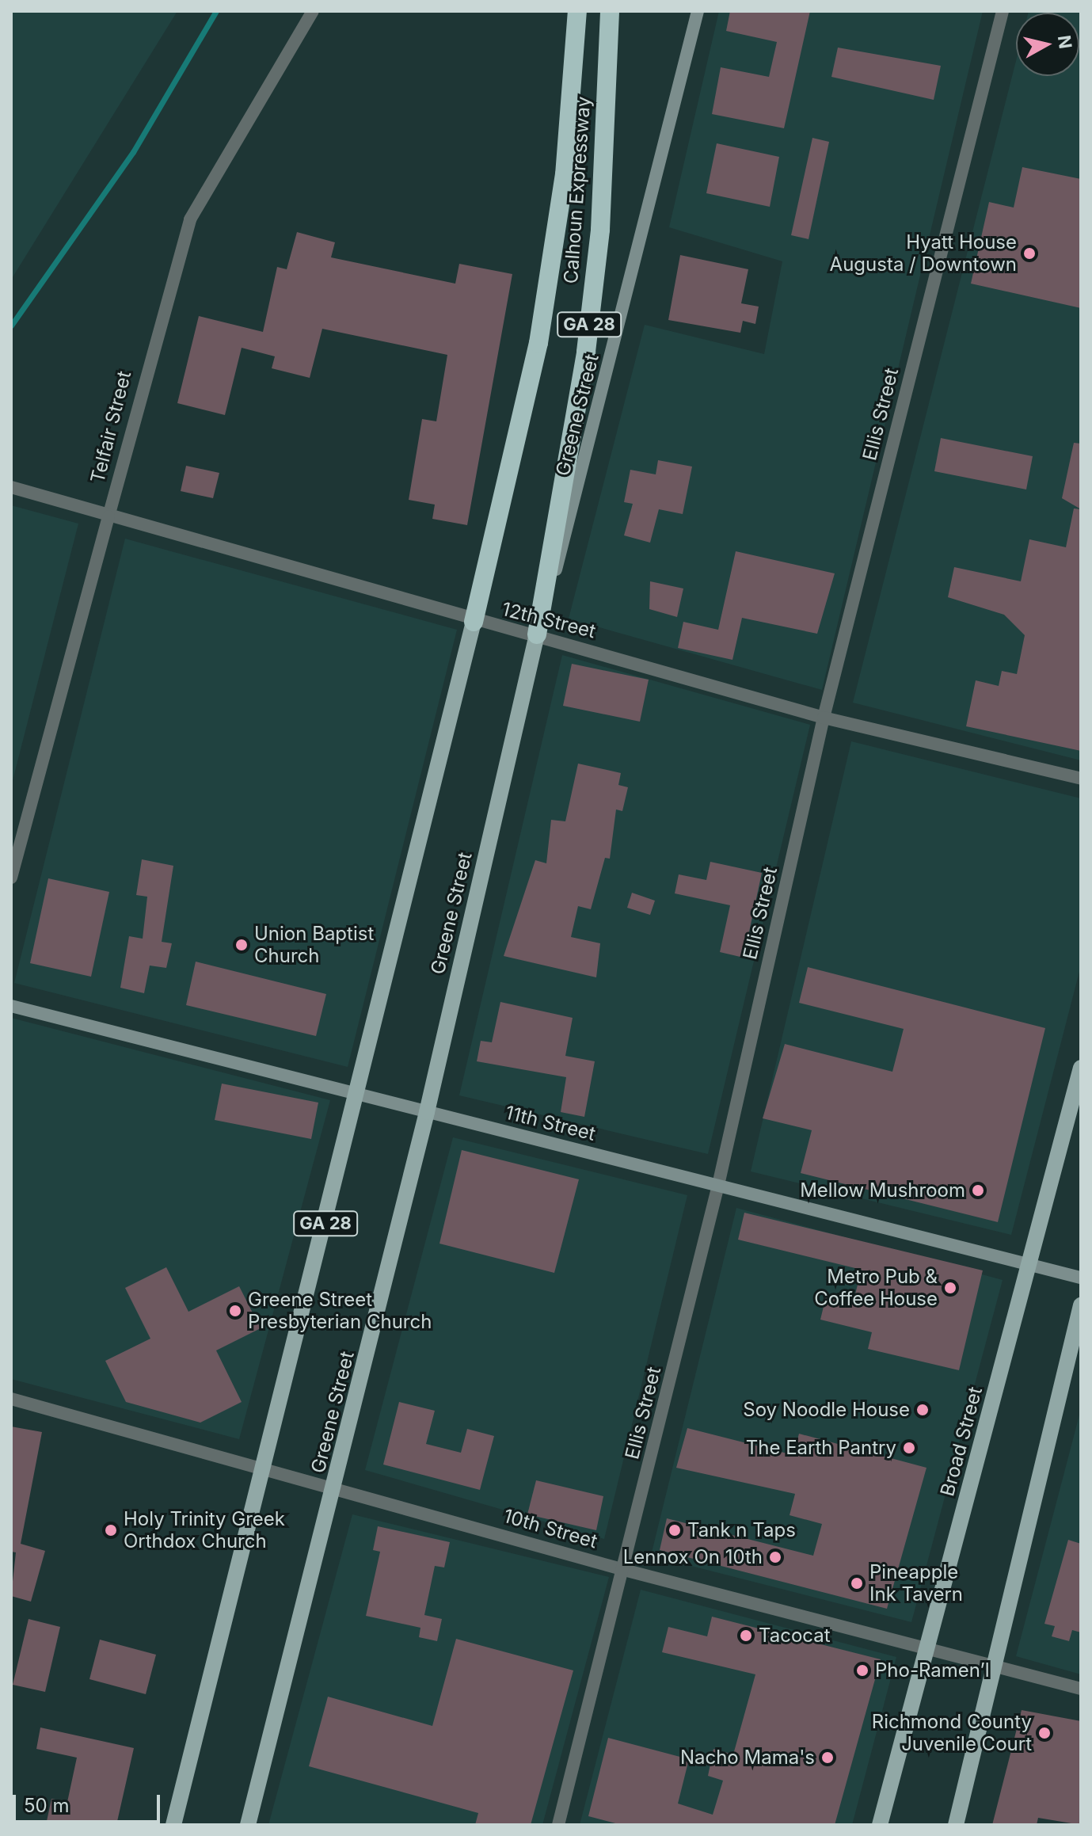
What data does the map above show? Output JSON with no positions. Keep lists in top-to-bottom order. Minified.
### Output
{"streets":{"highway":["Calhoun Expressway","GA 28"],"main road":["Greene Street","11th Street","Broad Street"],"street":["Ellis Street","Telfair Street","12th Street","10th Street"]},"crossings":[["Calhoun Expressway","GA 28"],["Calhoun Expressway","Greene Street"],["Calhoun Expressway","12th Street"],["GA 28","12th Street"],["GA 28","11th Street"],["GA 28","10th Street"],["Ellis Street","12th Street"],["Ellis Street","11th Street"],["Ellis Street","10th Street"],["Greene Street","12th Street"],["Greene Street","11th Street"],["Greene Street","10th Street"],["Telfair Street","12th Street"],["11th Street","Broad Street"],["Broad Street","10th Street"]],"places":["Hyatt House Augusta / Downtown","Union Baptist Church","Mellow Mushroom","Metro Pub & Coffee House","Greene Street Presbyterian Church","Soy Noodle House","The Earth Pantry","Holy Trinity Greek Orthdox Church","Tank n Taps","Lennox On 10th","Pineapple Ink Tavern","Tacocat","Pho-Ramen’l","Richmond County Juvenile Court","Nacho Mama's"],"scale_bar":"50 m","north":"right"}
